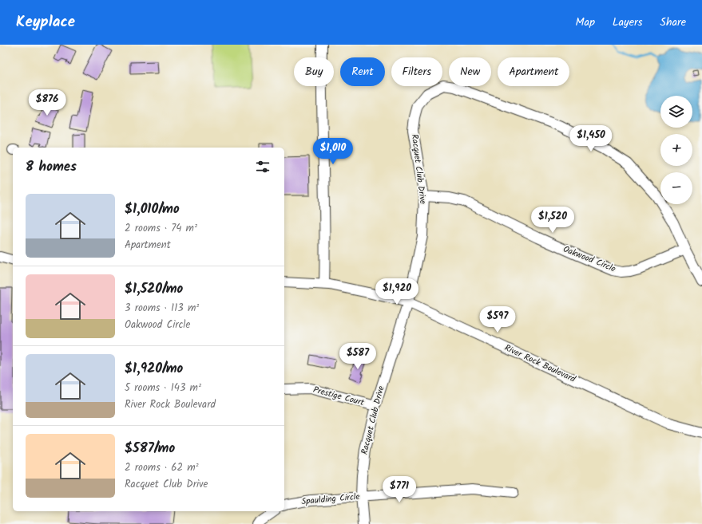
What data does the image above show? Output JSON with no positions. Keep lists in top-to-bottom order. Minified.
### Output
{"streets":{"street":["Racquet Club Drive","Oakwood Circle","River Rock Boulevard","Prestige Court","Spaulding Circle"]},"crossings":[["Racquet Club Drive","Oakwood Circle"],["Racquet Club Drive","River Rock Boulevard"],["Racquet Club Drive","Prestige Court"],["Racquet Club Drive","Spaulding Circle"]],"page":{"header":"Keyplace","nav":["Map","Layers","Share"],"chip":["Buy","Rent","Filters","New","Apartment"],"price":["$876","$1,450","$1,010","$1,520","$1,920","$597","$587","$771"],"map_buttons":["+","−"],"heading":"8 homes","list":[{"name":"$1,010/mo","note":"2 rooms · 74 m² · Apartment"},{"name":"$1,520/mo","note":"3 rooms · 113 m² · Oakwood Circle"},{"name":"$1,920/mo","note":"5 rooms · 143 m² · River Rock Boulevard"},{"name":"$587/mo","note":"2 rooms · 62 m² · Racquet Club Drive"}]}}
